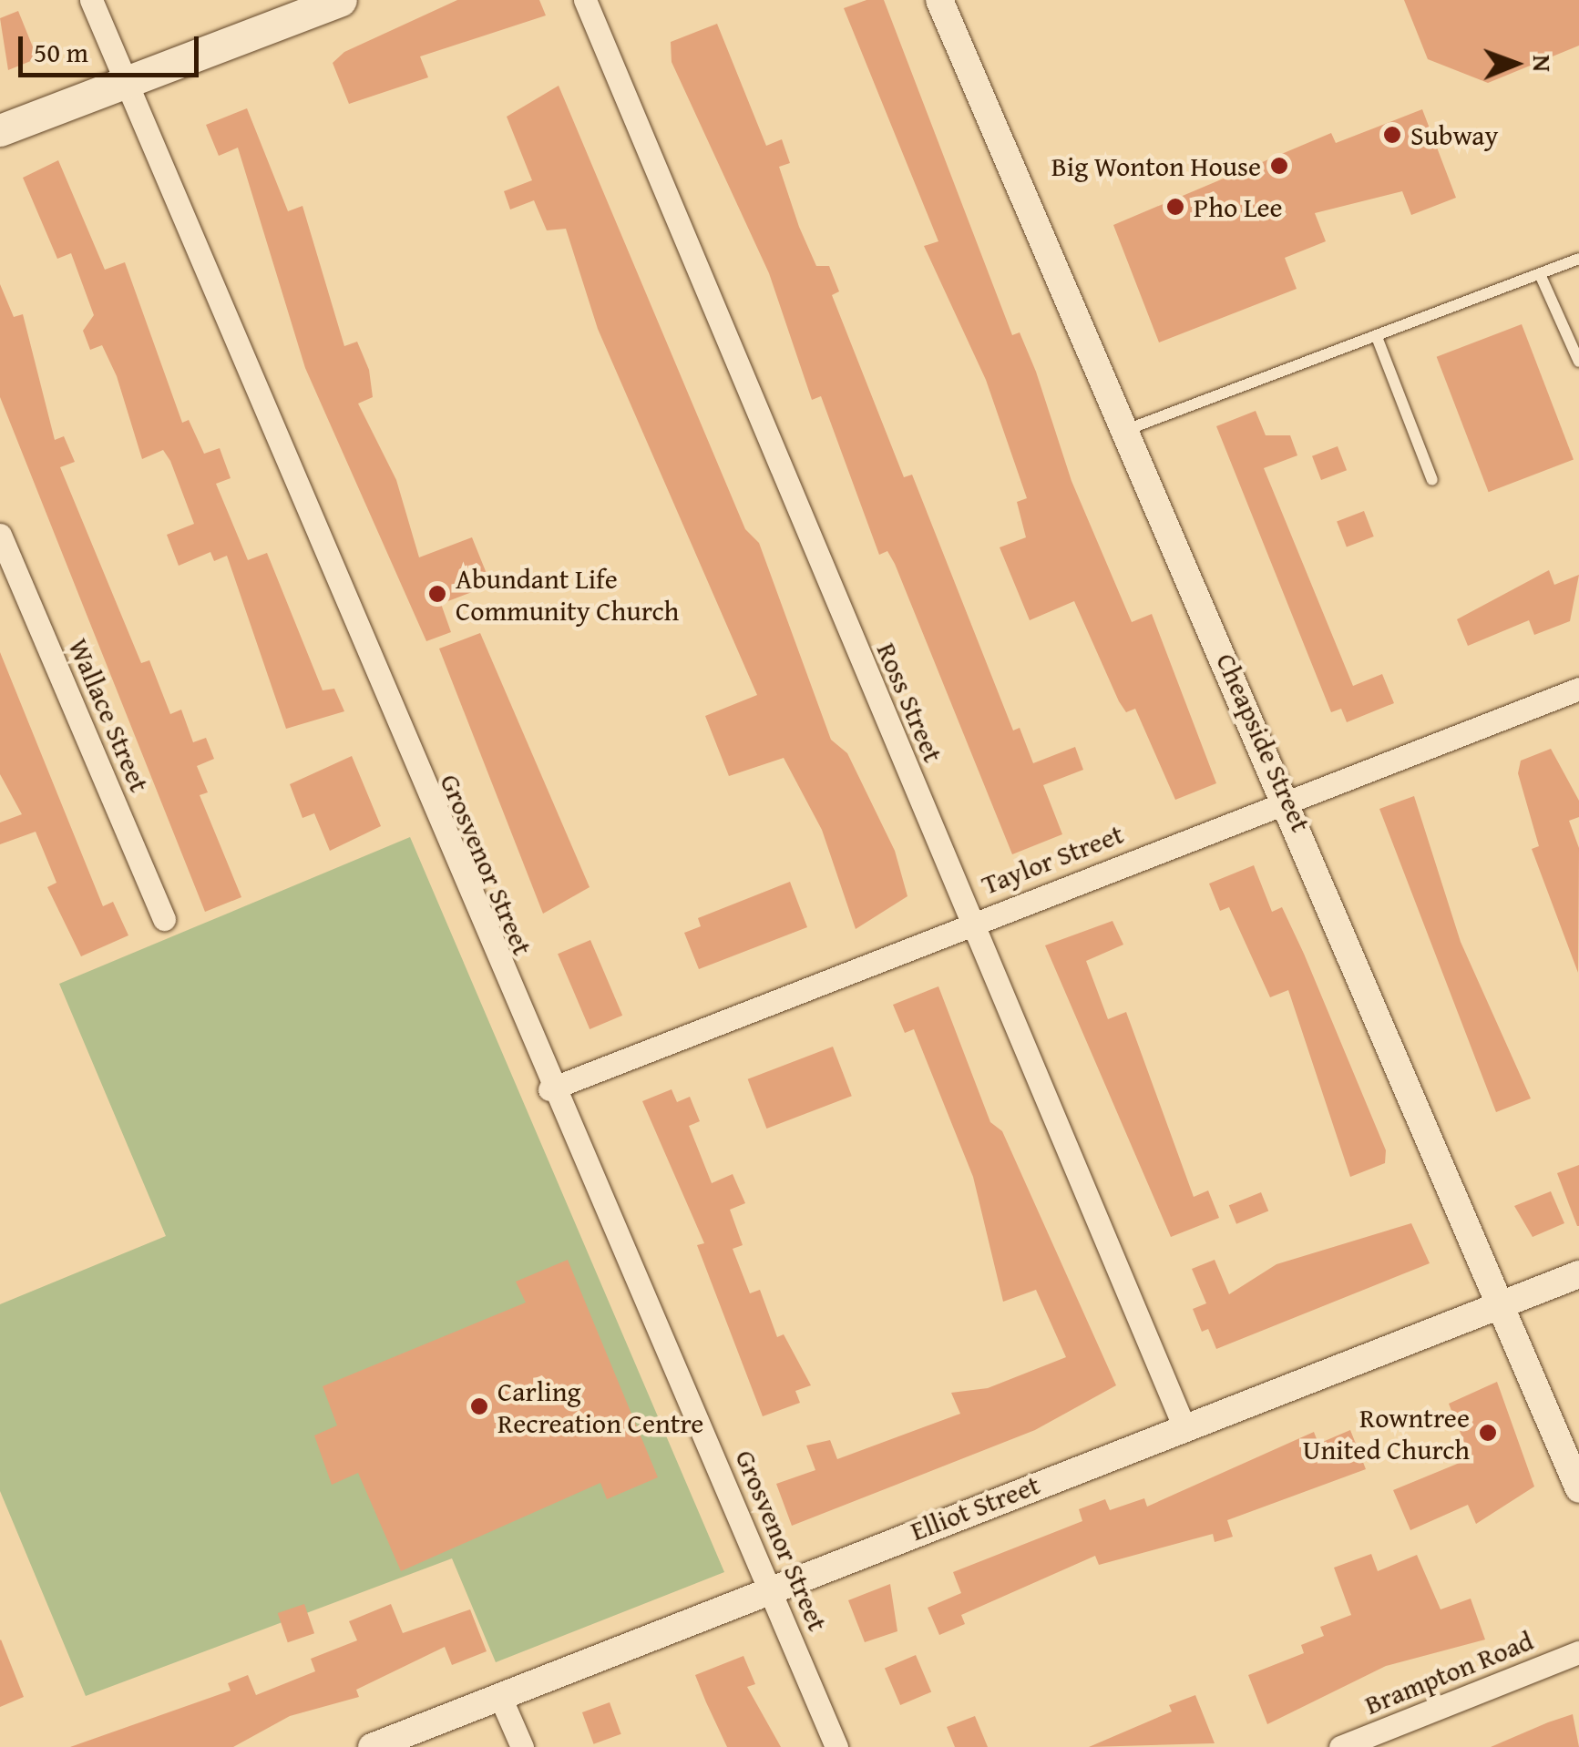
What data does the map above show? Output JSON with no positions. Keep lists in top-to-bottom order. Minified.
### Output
{"streets":{"street":["Ross Street","Wallace Street","Cheapside Street","Taylor Street","Grosvenor Street","Elliot Street","Brampton Road"]},"crossings":[["Ross Street","Taylor Street"],["Ross Street","Elliot Street"],["Cheapside Street","Taylor Street"],["Cheapside Street","Elliot Street"],["Taylor Street","Grosvenor Street"],["Grosvenor Street","Elliot Street"]],"places":["Subway","Big Wonton House","Pho Lee","Abundant Life Community Church","Carling Recreation Centre","Rowntree United Church"],"scale_bar":"50 m","north":"right"}
